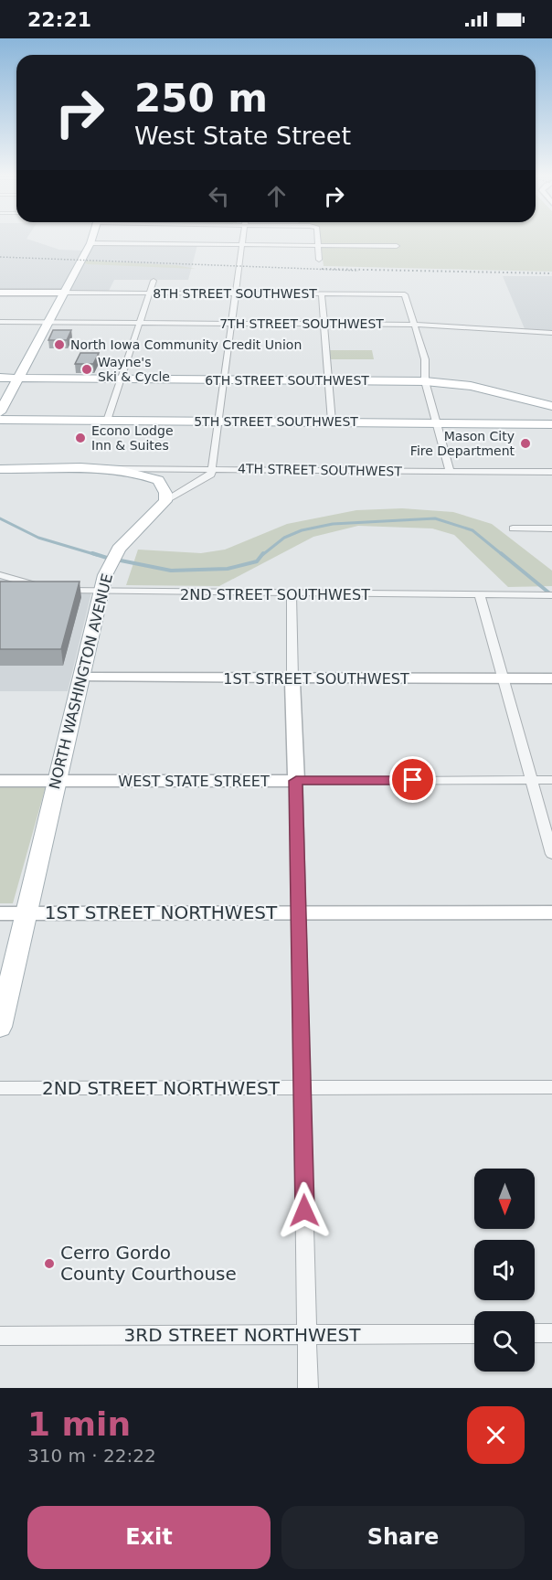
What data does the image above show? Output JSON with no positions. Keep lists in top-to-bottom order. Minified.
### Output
{"streets":{"main road":["6TH STREET SOUTHWEST","5TH STREET SOUTHWEST","1ST STREET SOUTHWEST","NORTH WASHINGTON AVENUE","WEST STATE STREET","1ST STREET NORTHWEST"],"street":["8TH STREET SOUTHWEST","7TH STREET SOUTHWEST","4TH STREET SOUTHWEST","2ND STREET SOUTHWEST","2ND STREET NORTHWEST","3RD STREET NORTHWEST"]},"crossings":[["8TH STREET SOUTHWEST","7TH STREET SOUTHWEST"],["2ND STREET SOUTHWEST","NORTH WASHINGTON AVENUE"],["1ST STREET SOUTHWEST","NORTH WASHINGTON AVENUE"],["NORTH WASHINGTON AVENUE","WEST STATE STREET"],["NORTH WASHINGTON AVENUE","1ST STREET NORTHWEST"]],"places":["North Iowa Community Credit Union","Wayne's Ski & Cycle","Econo Lodge Inn & Suites","Mason City Fire Department","Cerro Gordo County Courthouse"],"north":"bottom","page":{"status":"22:21","turn":["250 m","West State Street"],"heading":["1 min","310 m · 22:22"],"buttons":["Exit","Share"]}}
